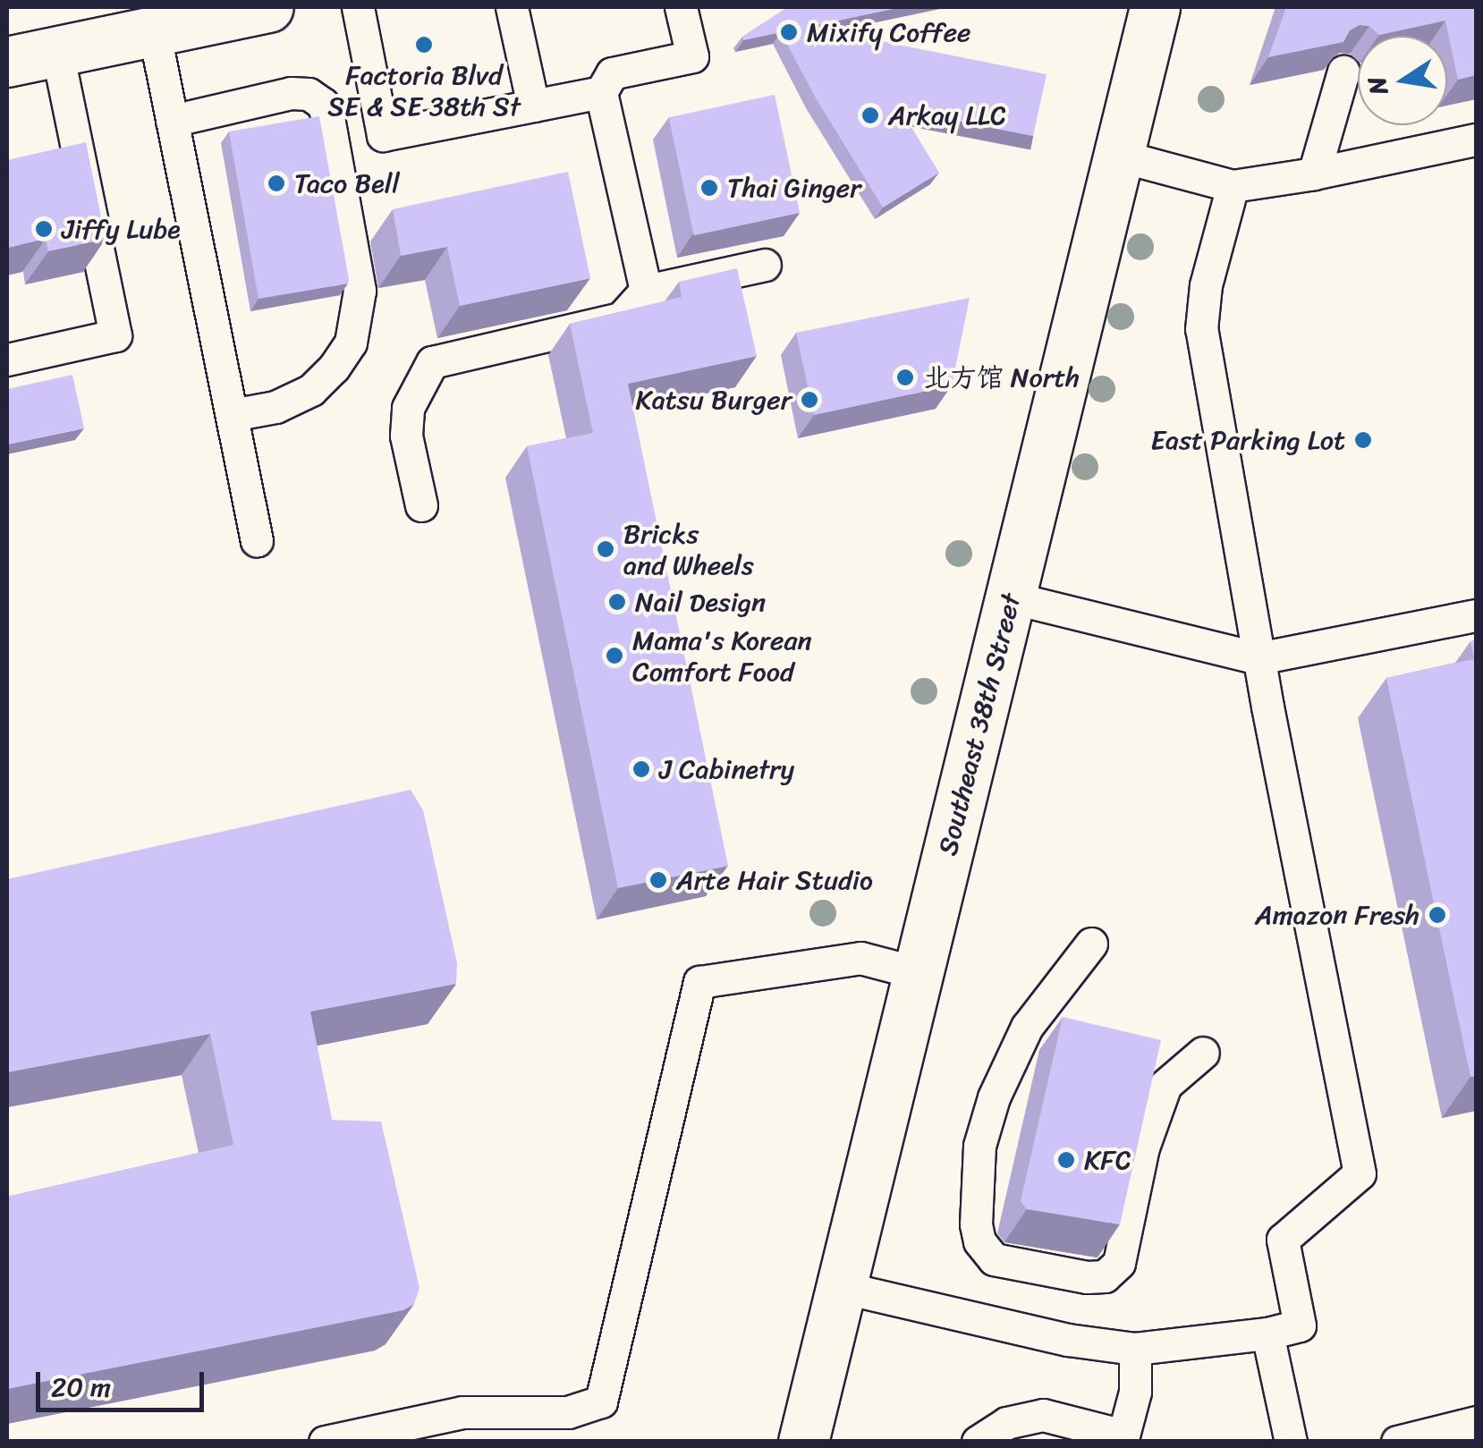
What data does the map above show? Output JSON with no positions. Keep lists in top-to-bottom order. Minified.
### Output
{"streets":{"street":["Southeast 38th Street"]},"places":["Mixify Coffee","Factoria Blvd SE & SE 38th St","Arkay LLC","Taco Bell","Thai Ginger","Jiffy Lube","北方馆 North","Katsu Burger","East Parking Lot","Bricks and Wheels","Nail Design","Mama's Korean Comfort Food","J Cabinetry","Arte Hair Studio","Amazon Fresh","KFC"],"scale_bar":"20 m","north":"left"}
